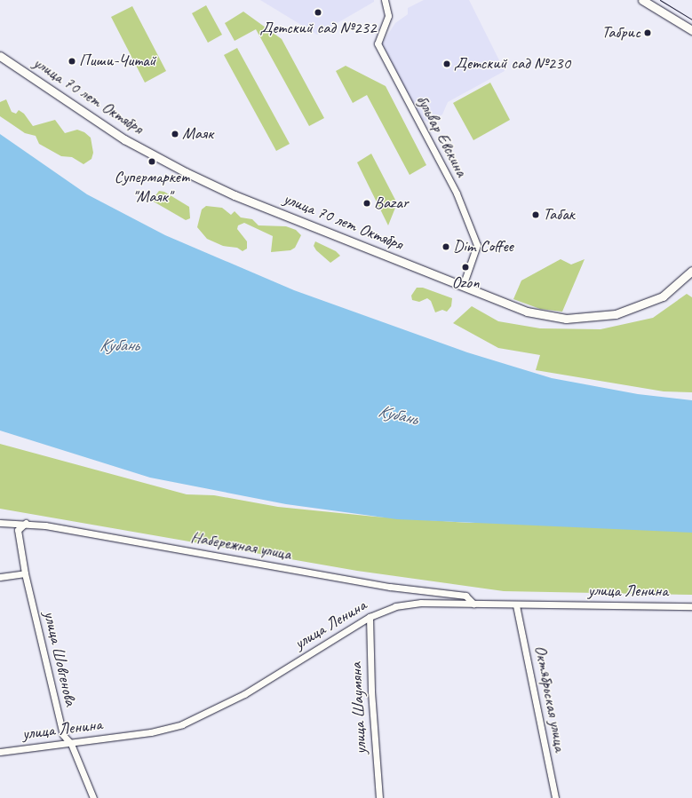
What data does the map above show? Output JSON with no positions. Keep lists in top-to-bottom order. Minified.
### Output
{"streets":{"main road":["улица 70 лет Октября"],"street":["бульвар Евскина","Набережная улица","улица Ленина","улица Шовгенова","Октябрьская улица","улица Шаумяна"]},"crossings":[["улица 70 лет Октября","бульвар Евскина"],["Набережная улица","улица Ленина"],["улица Ленина","улица Шовгенова"],["улица Ленина","Октябрьская улица"],["улица Ленина","улица Шаумяна"]],"water":["Кубань"],"places":["Детский сад №232","Табрис","Пиши-Читай","Детский сад №230","Маяк","Супермаркет \"Маяк\"","Bazar","Табак","Dim Coffee","Ozon"]}
